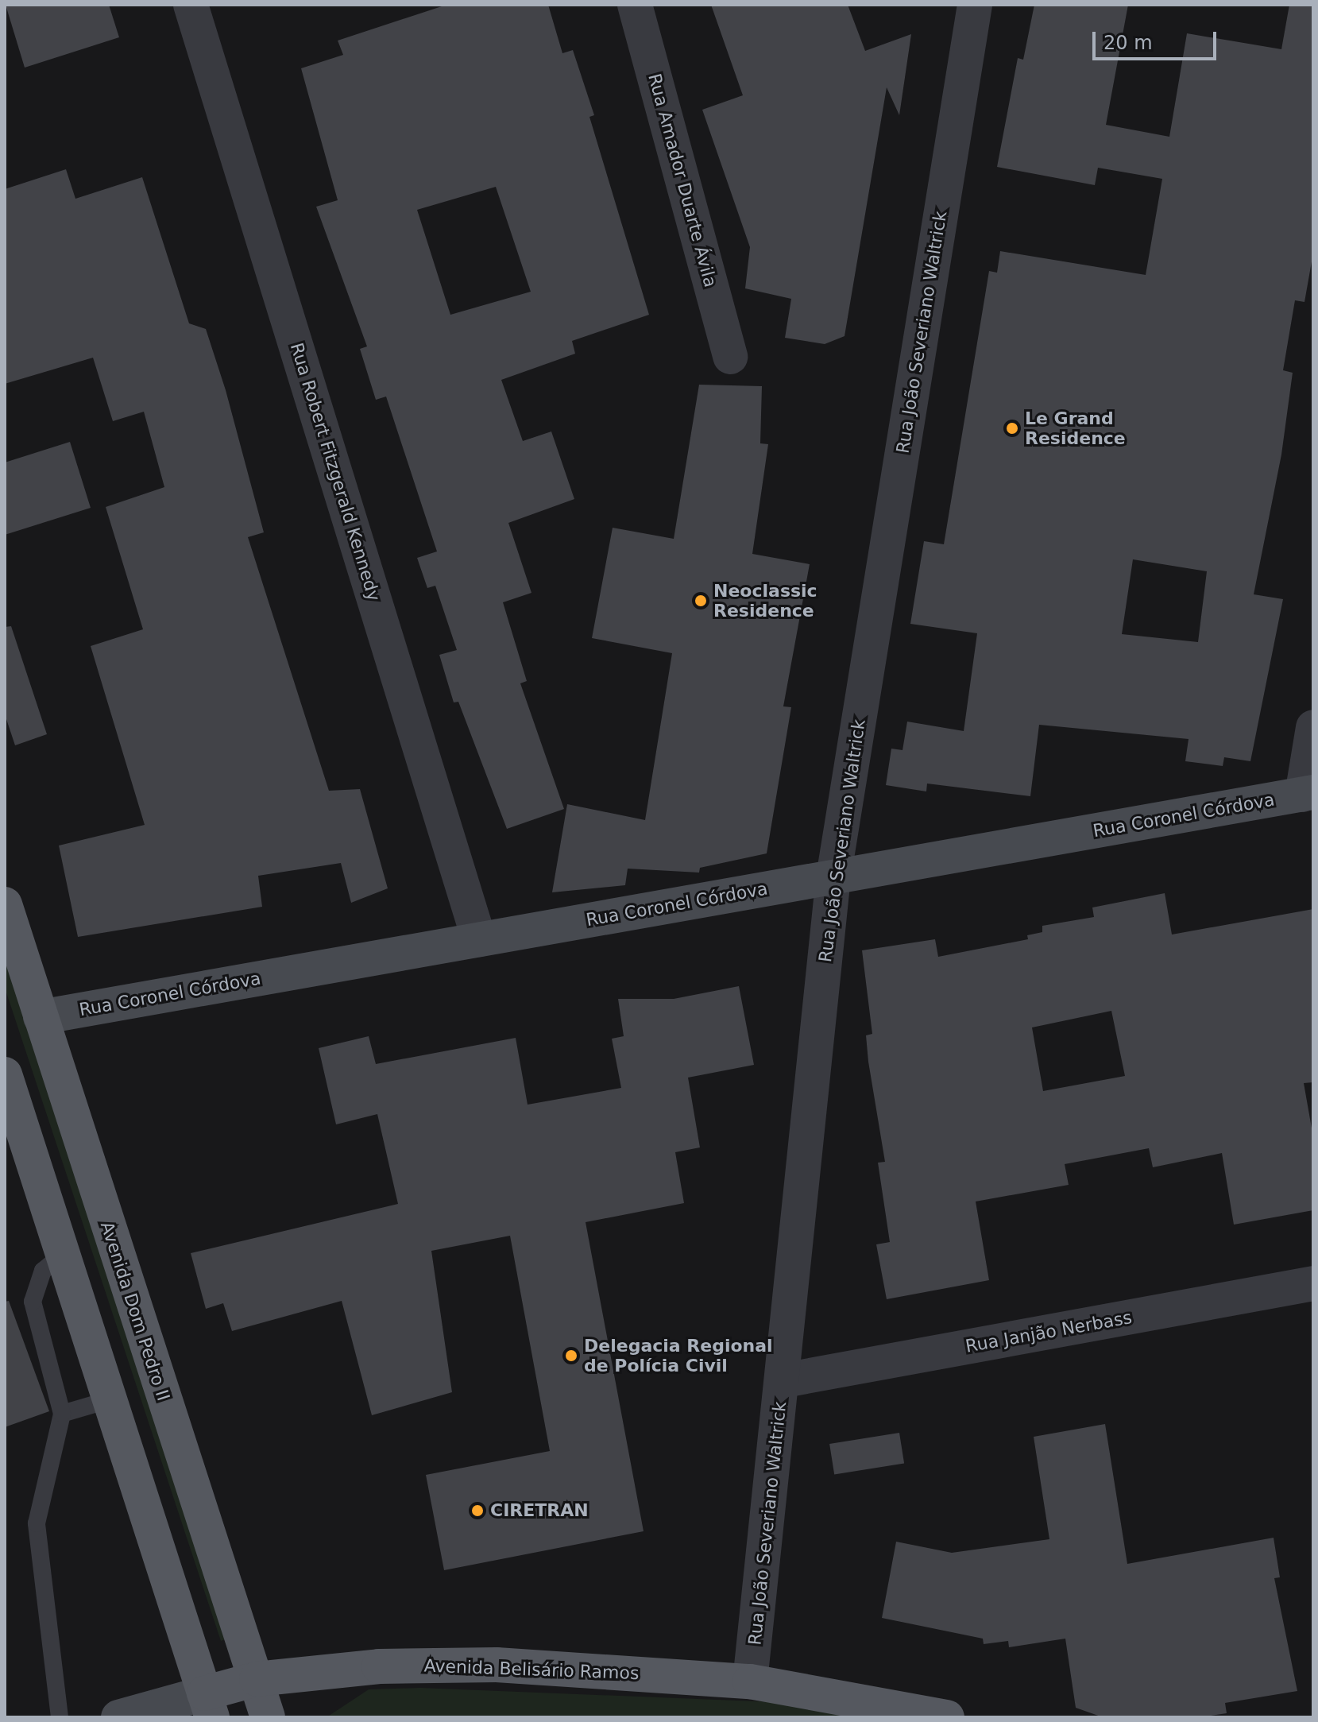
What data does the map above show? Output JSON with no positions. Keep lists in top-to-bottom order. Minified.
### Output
{"streets":{"main road":["Avenida Dom Pedro II","Avenida Belisário Ramos"],"street":["Rua Amador Duarte Ávila","Rua João Severiano Waltrick","Rua Robert Fitzgerald Kennedy","Rua Coronel Córdova","Rua Janjão Nerbass"]},"crossings":[["Rua João Severiano Waltrick","Rua Coronel Córdova"],["Rua João Severiano Waltrick","Rua Janjão Nerbass"],["Rua João Severiano Waltrick","Avenida Belisário Ramos"],["Rua Robert Fitzgerald Kennedy","Rua Coronel Córdova"],["Rua Coronel Córdova","Avenida Dom Pedro II"],["Avenida Dom Pedro II","Avenida Belisário Ramos"]],"places":["Le Grand Residence","Neoclassic Residence","Delegacia Regional de Polícia Civil","CIRETRAN"],"scale_bar":"20 m"}
